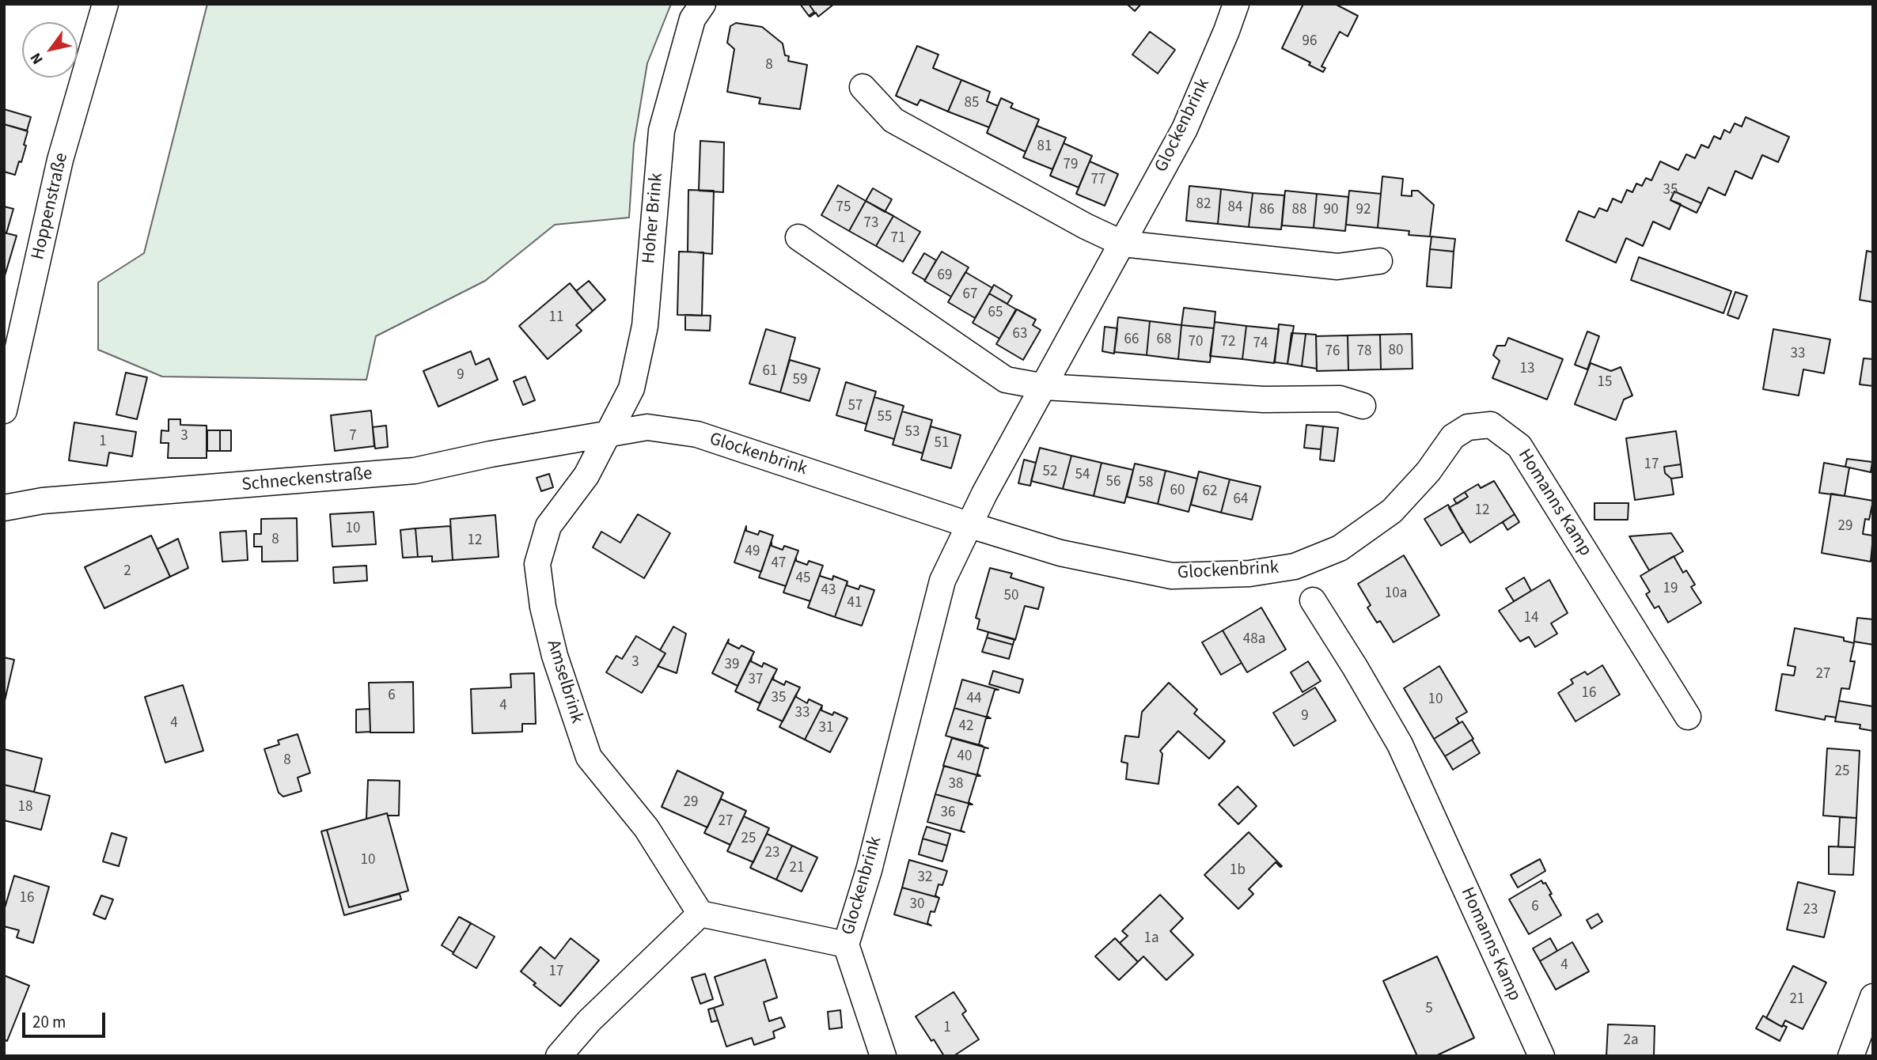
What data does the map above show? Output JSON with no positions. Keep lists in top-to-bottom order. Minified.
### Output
{"streets":{"street":["Glockenbrink","Hoppenstraße","Hoher Brink","Schneckenstraße","Homanns Kamp","Amselbrink"]},"crossings":[["Glockenbrink","Hoher Brink"],["Glockenbrink","Schneckenstraße"],["Glockenbrink","Homanns Kamp"],["Glockenbrink","Amselbrink"],["Hoher Brink","Schneckenstraße"],["Hoher Brink","Amselbrink"],["Schneckenstraße","Amselbrink"]],"house_numbers":["96","8","85","81","79","77","35","82","75","84","86","88","90","92","73","71","69","67","65","11","63","66","68","70","72","74","80","76","78","33","13","61","9","59","15","57","55","53","3","7","1","51","17","52","54","56","58","60","62","64","12","29","10","8","12","49","47","2","45","19","43","10a","50","41","14","48a","3","39","27","37","16","6","35","44","10","4","33","9","4","42","31","40","8","25","38","29","18","36","27","25","23","10","21","1b","32","16","30","6","23","1a","4","17","21","5","1","2a"],"scale_bar":"20 m","north":"bottom left"}
